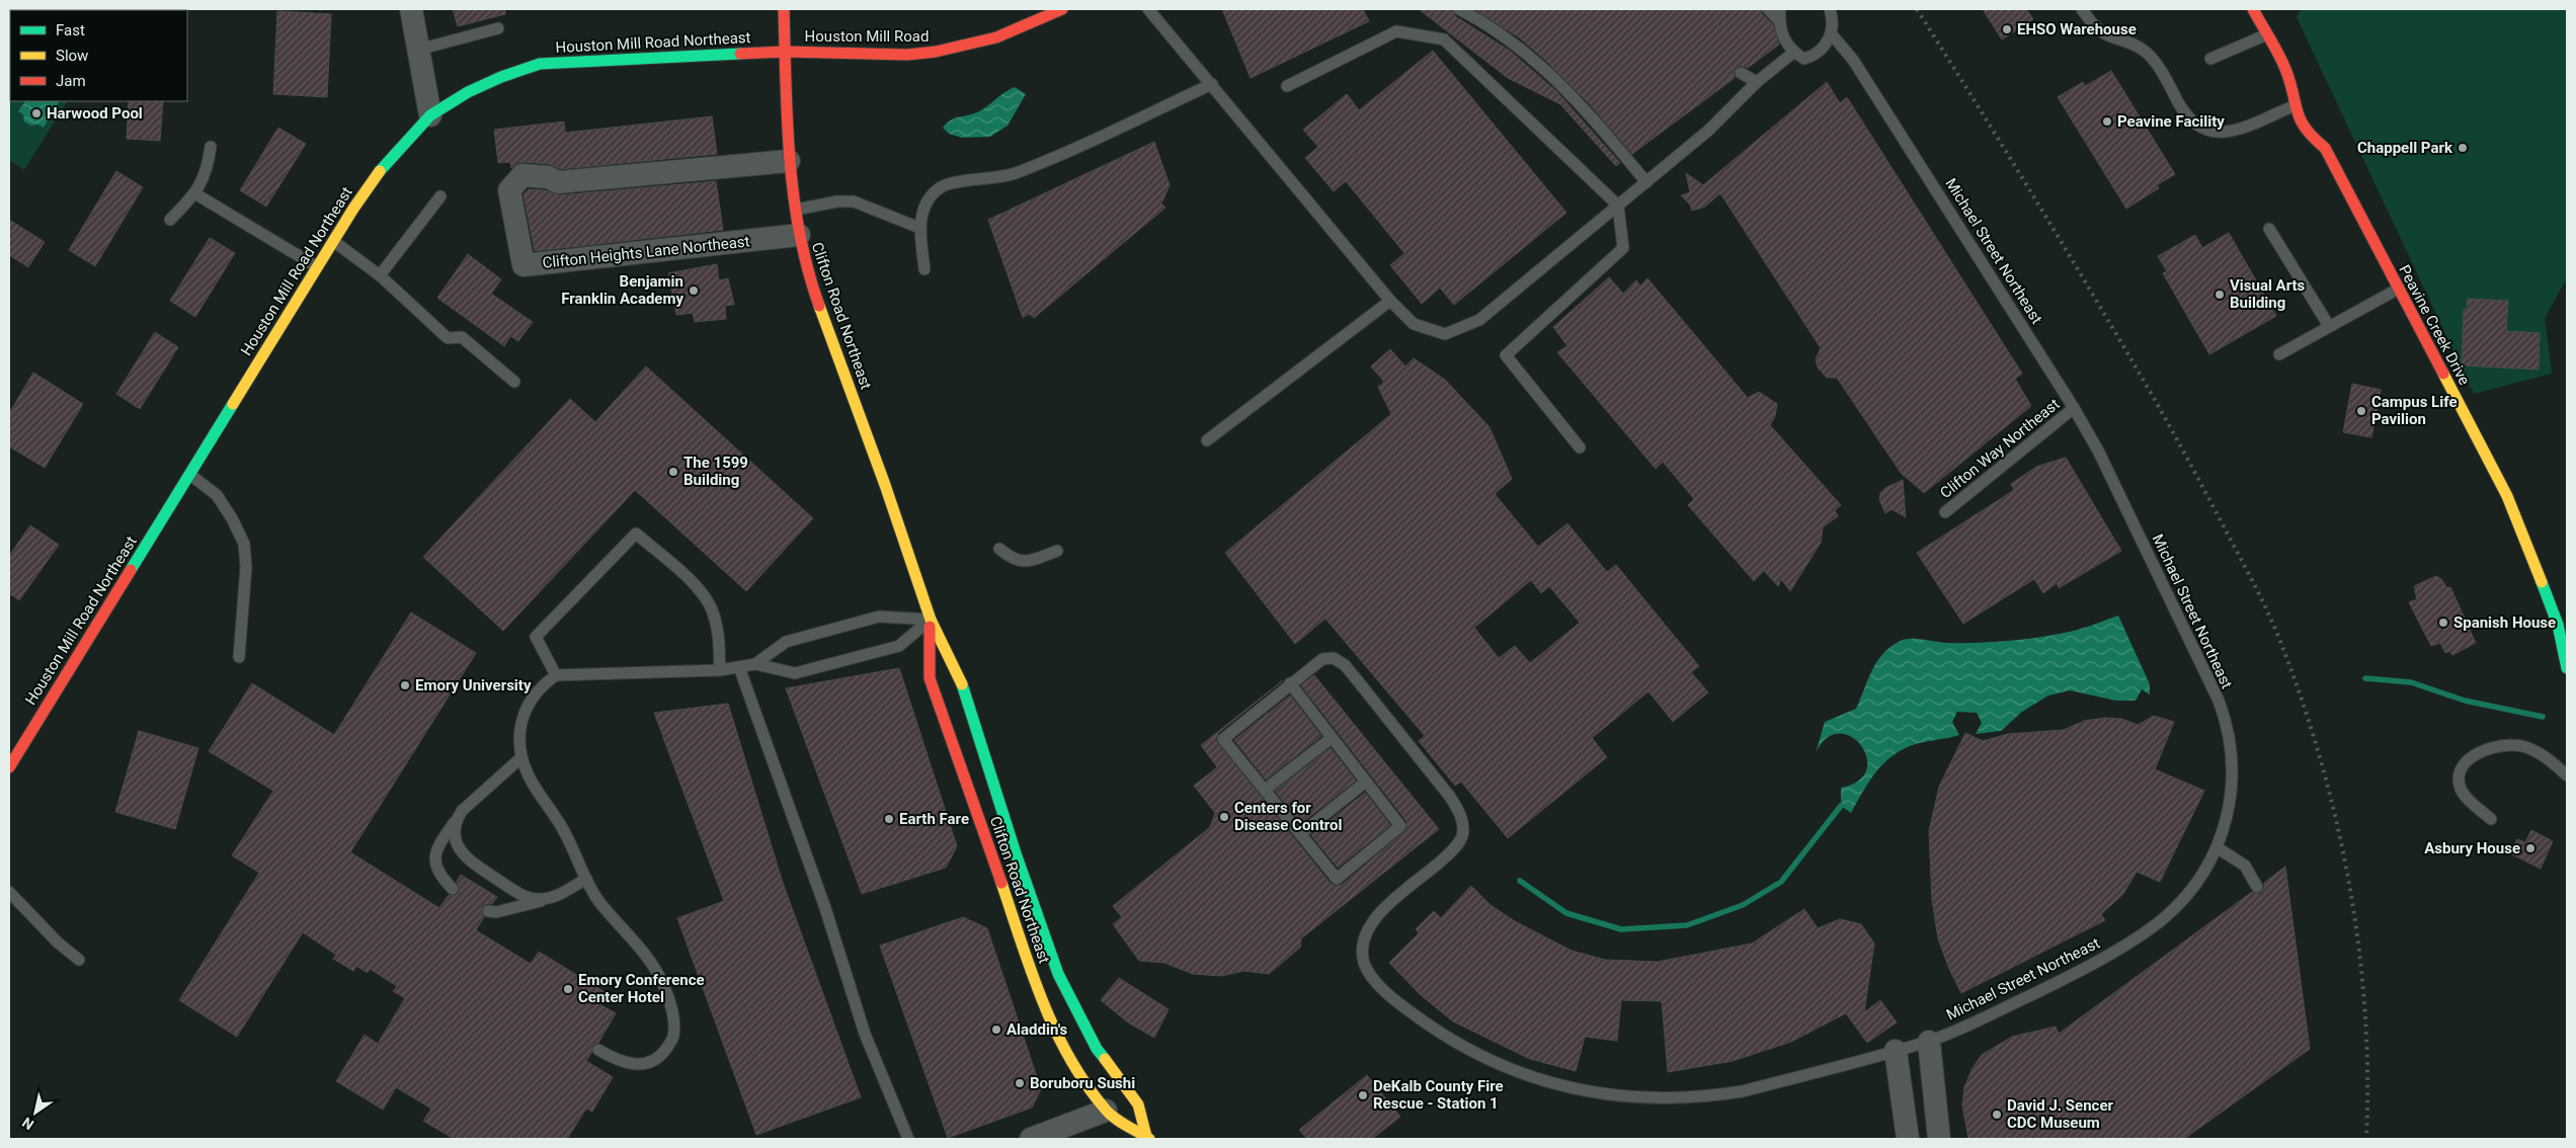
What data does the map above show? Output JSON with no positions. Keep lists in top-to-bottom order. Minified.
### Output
{"streets":{"street":["Houston Mill Road","Houston Mill Road Northeast","Clifton Heights Lane Northeast","Clifton Road Northeast","Peavine Creek Drive"],"lane":["Michael Street Northeast","Clifton Way Northeast"]},"crossings":[["Houston Mill Road","Houston Mill Road Northeast"],["Houston Mill Road","Clifton Road Northeast"],["Houston Mill Road Northeast","Clifton Road Northeast"],["Michael Street Northeast","Clifton Way Northeast"],["Clifton Heights Lane Northeast","Clifton Road Northeast"]],"places":["EHSO Warehouse","Harwood Pool","Peavine Facility","Chappell Park","Benjamin Franklin Academy","Visual Arts Building","Campus Life Pavilion","The 1599 Building","Spanish House","Emory University","Centers for Disease Control","Earth Fare","Asbury House","Emory Conference Center Hotel","Aladdin's","Boruboru Sushi","DeKalb County Fire Rescue - Station 1","David J. Sencer CDC Museum"],"legend":["Fast","Slow","Jam"],"north":"bottom left"}
